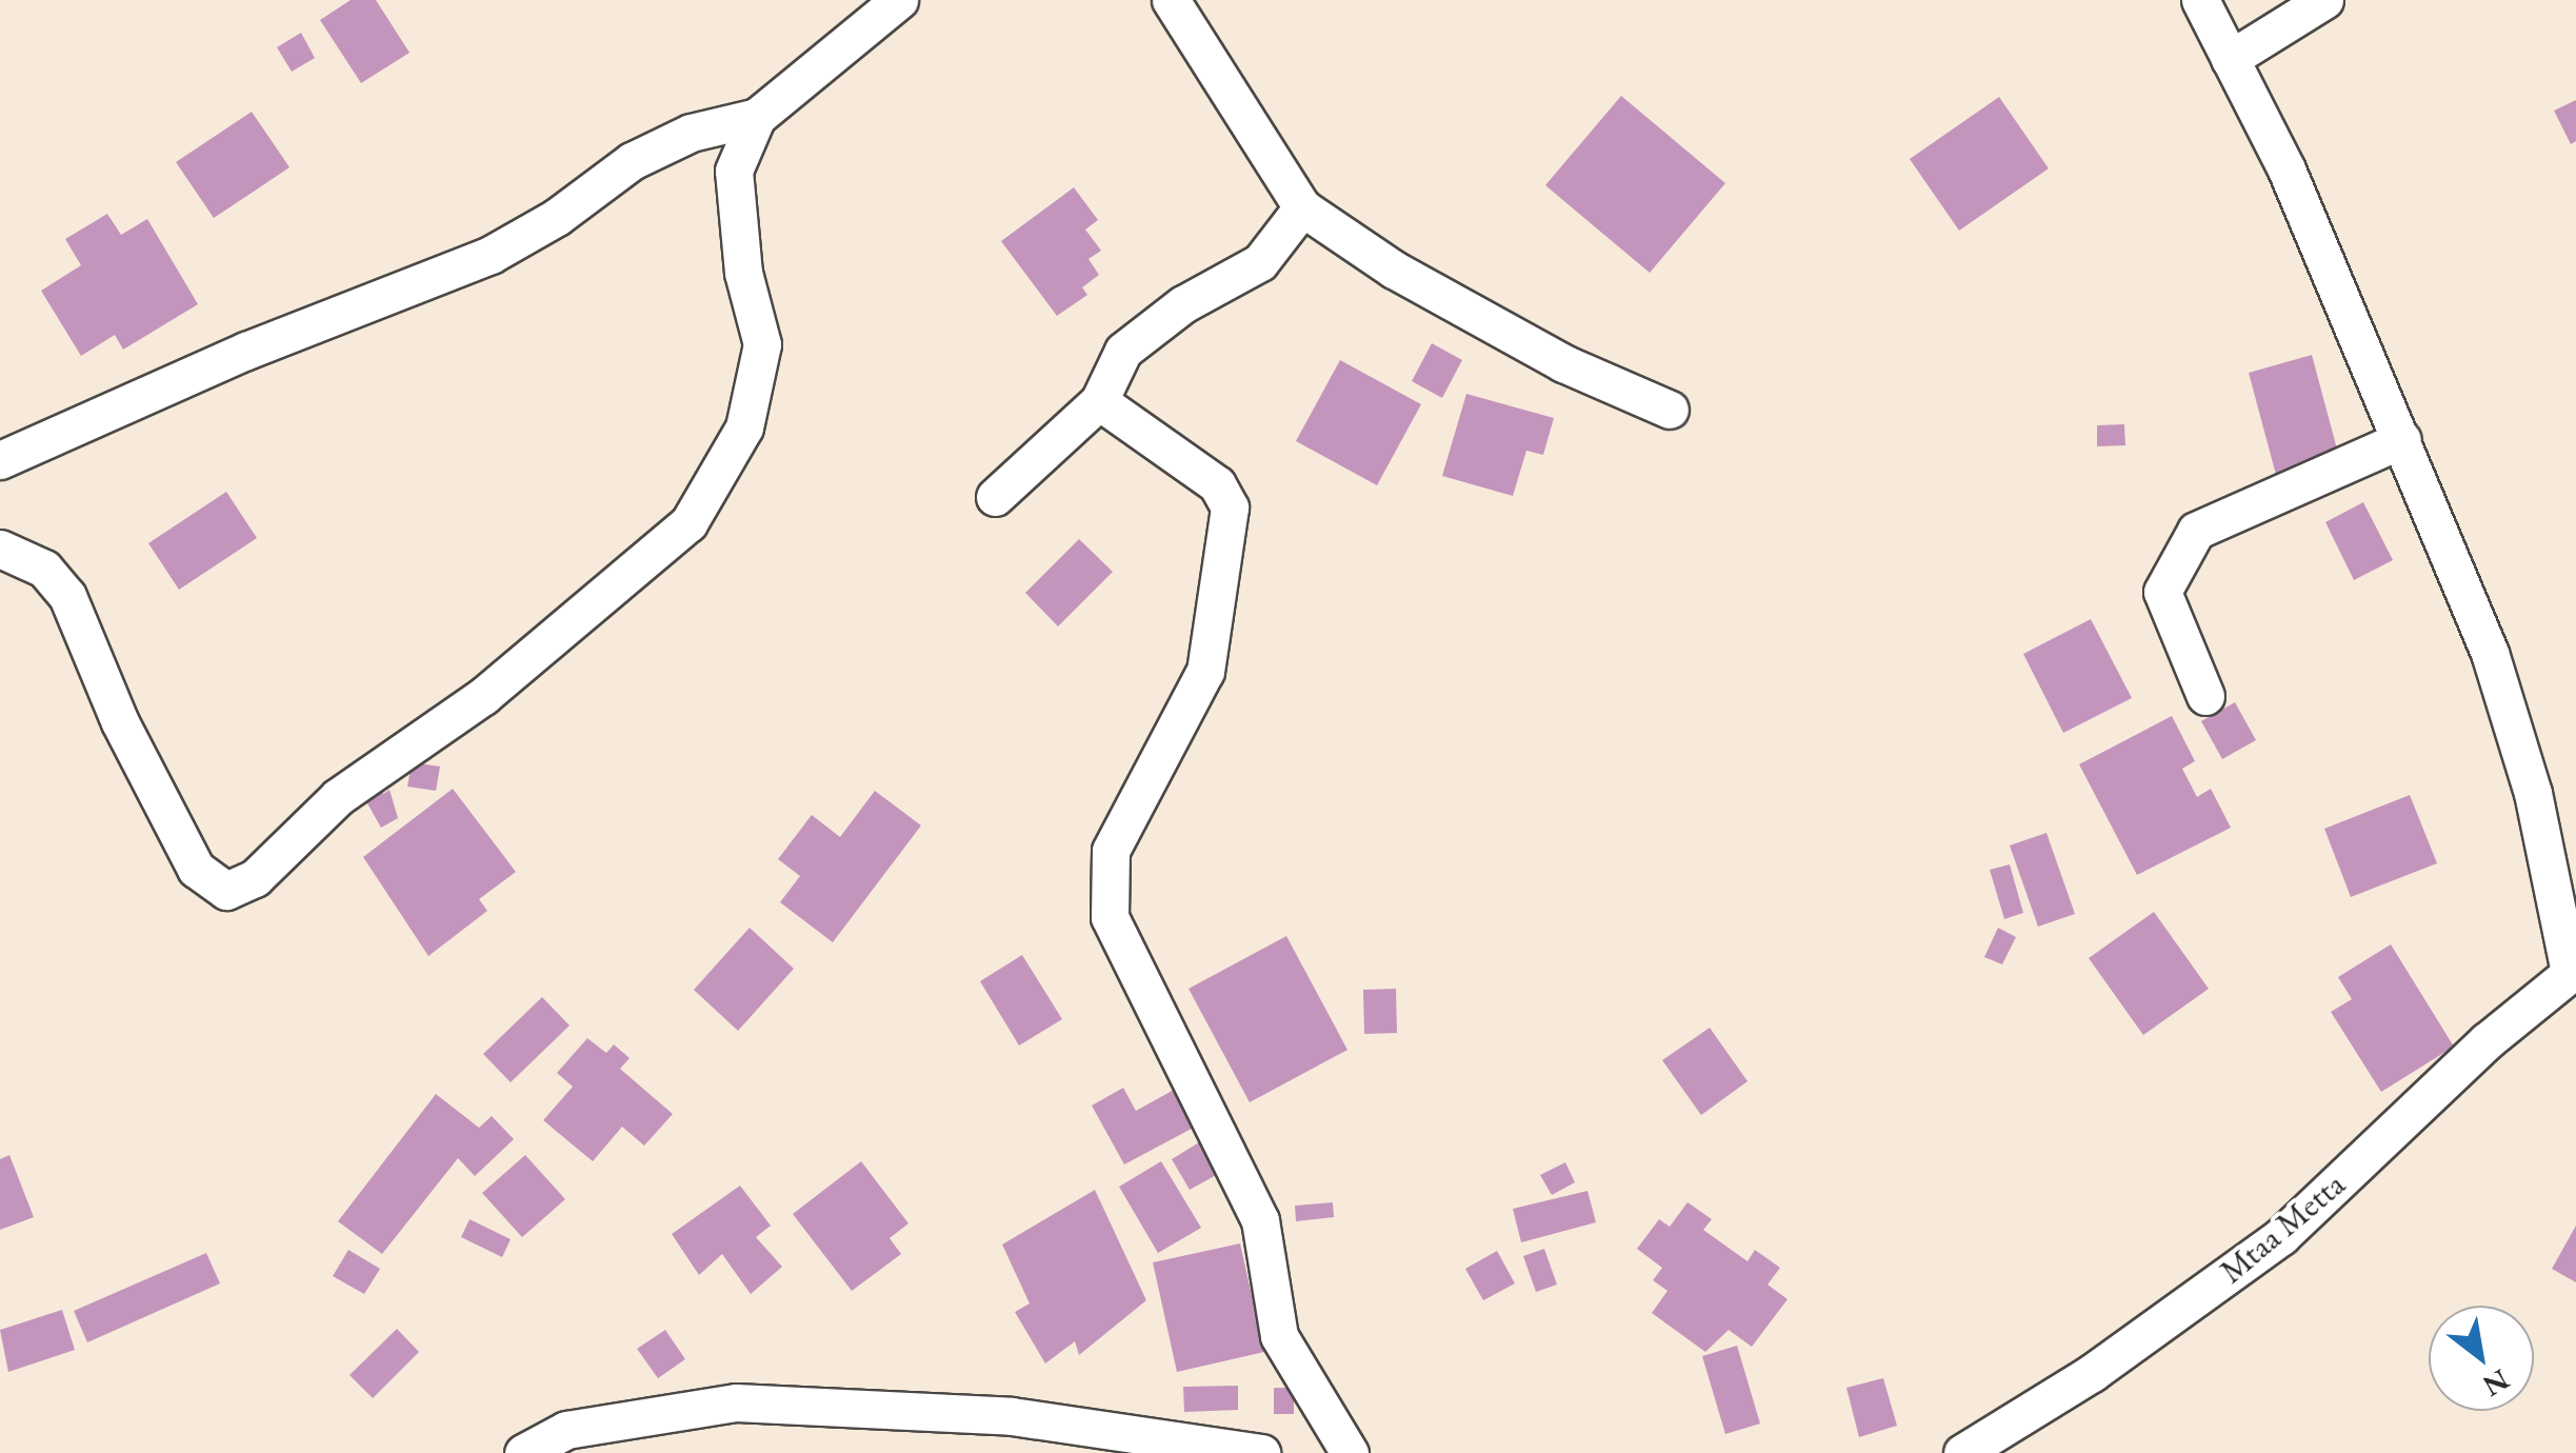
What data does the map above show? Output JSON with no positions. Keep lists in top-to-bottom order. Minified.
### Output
{"streets":{"street":["Mtaa Metta"]},"north":"bottom right"}
